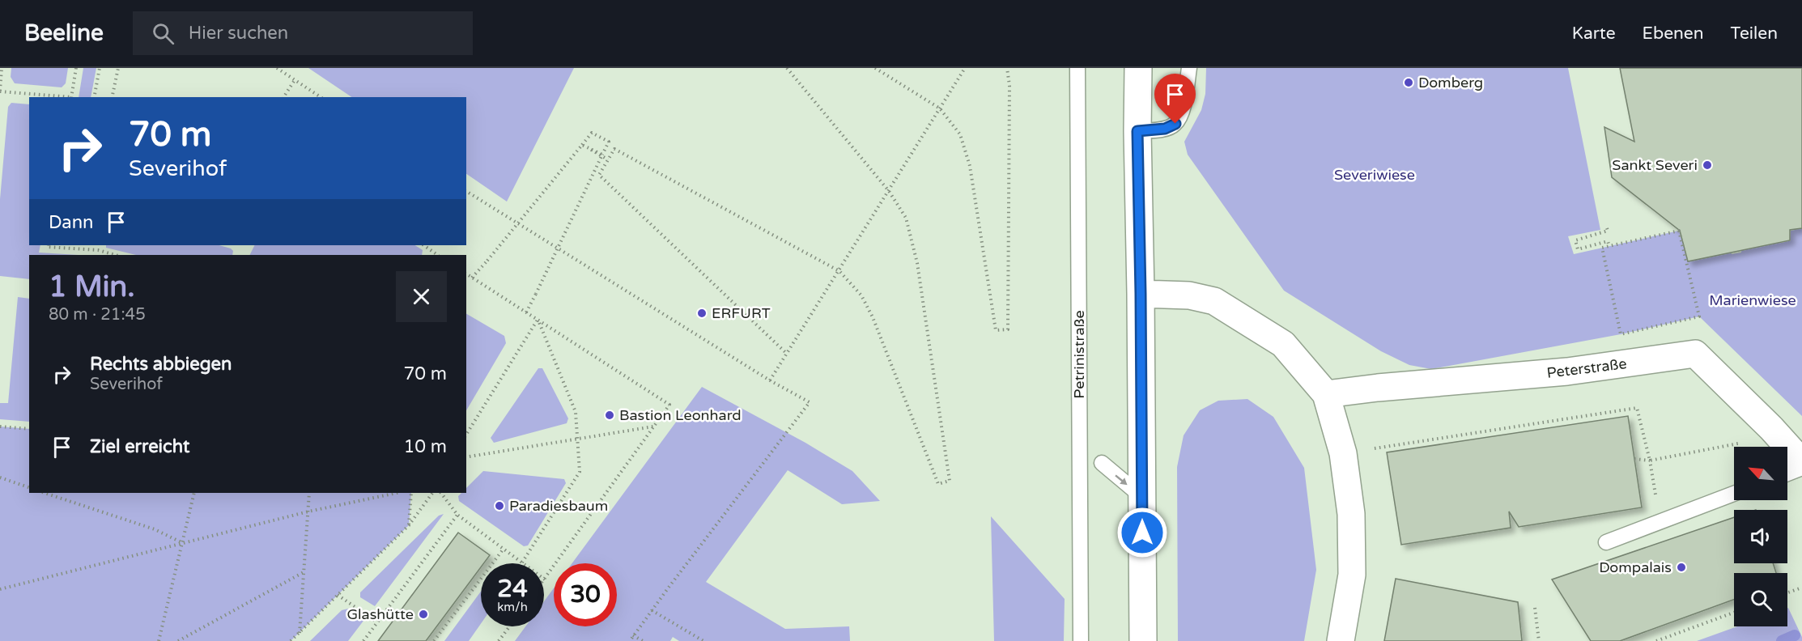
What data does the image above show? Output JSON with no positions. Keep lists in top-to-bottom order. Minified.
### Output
{"streets":{"street":["Peterstraße"],"lane":["Petrinistraße"]},"parks":["Severiwiese","Marienwiese"],"places":["Domberg","Sankt Severi","ERFURT","Bastion Leonhard","Paradiesbaum","Dompalais","Glashütte"],"north":"top left","page":{"header":"Beeline","search":"Hier suchen","nav":["Karte","Ebenen","Teilen"],"turn":["70 m","Severihof"],"then":"Dann","heading":["1 Min.","80 m · 21:45"],"list":[{"name":"Rechts abbiegen","note":"Severihof","value":"70 m"},{"name":"Ziel erreicht","value":"10 m"}],"speed":"24 km/h","limit":"30"}}
